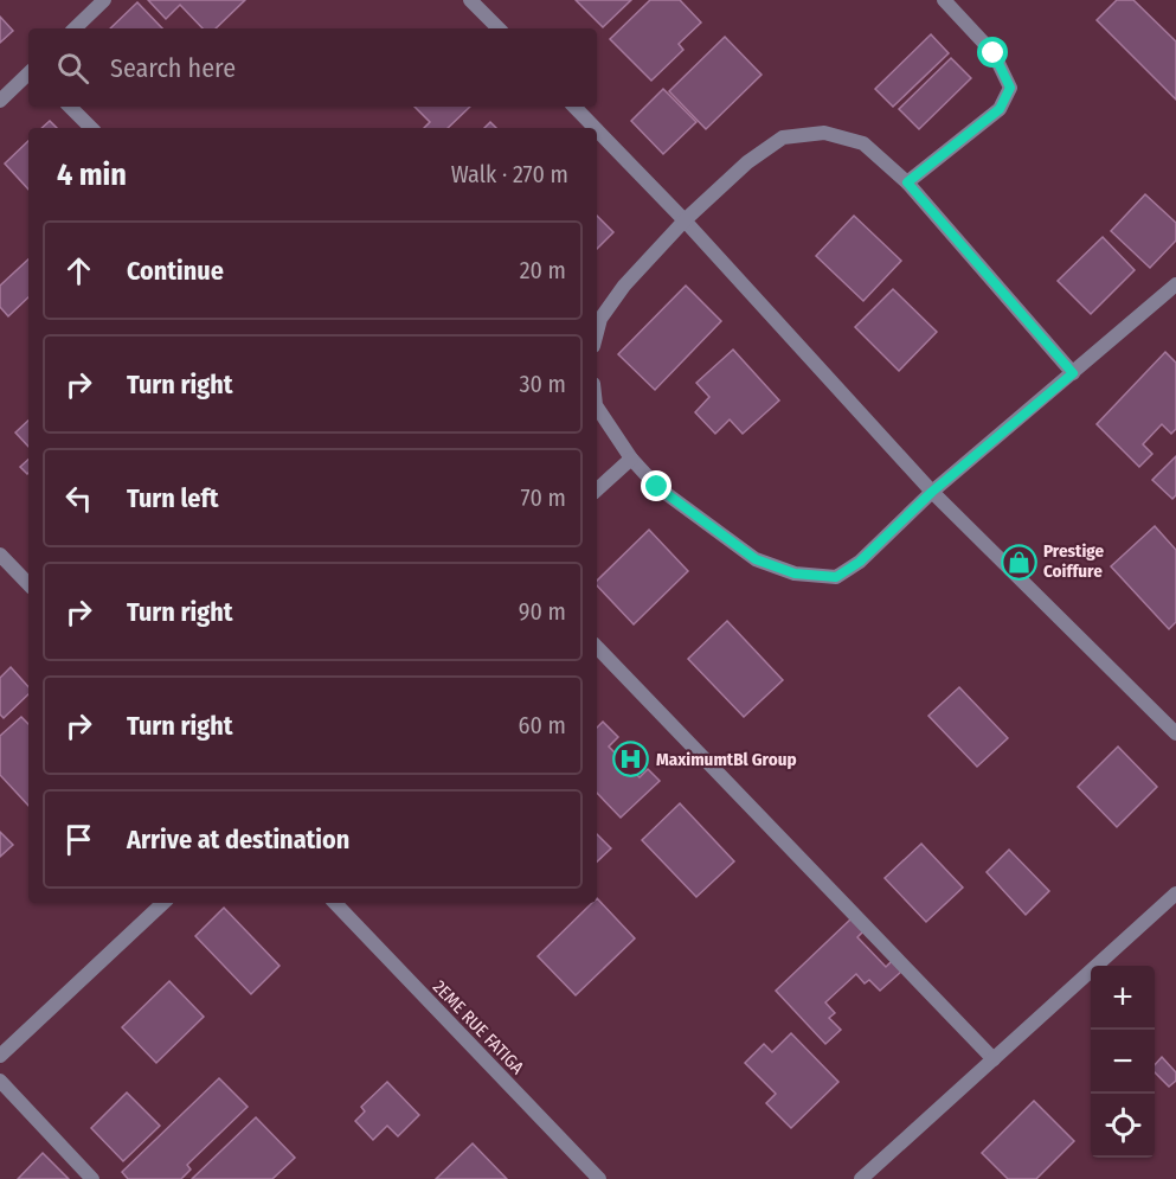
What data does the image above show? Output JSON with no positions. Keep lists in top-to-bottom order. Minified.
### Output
{"streets":{"street":["2EME RUE FATIGA"]},"places":{"shop":["Prestige Coiffure"],"hospital":["MaximumtBl Group"]},"page":{"search":"Search here","heading":["4 min","Walk · 270 m"],"list":[["Continue","20 m"],["Turn right","30 m"],["Turn left","70 m"],["Turn right","90 m"],["Turn right","60 m"],"Arrive at destination"],"map_buttons":["+","−"]}}
